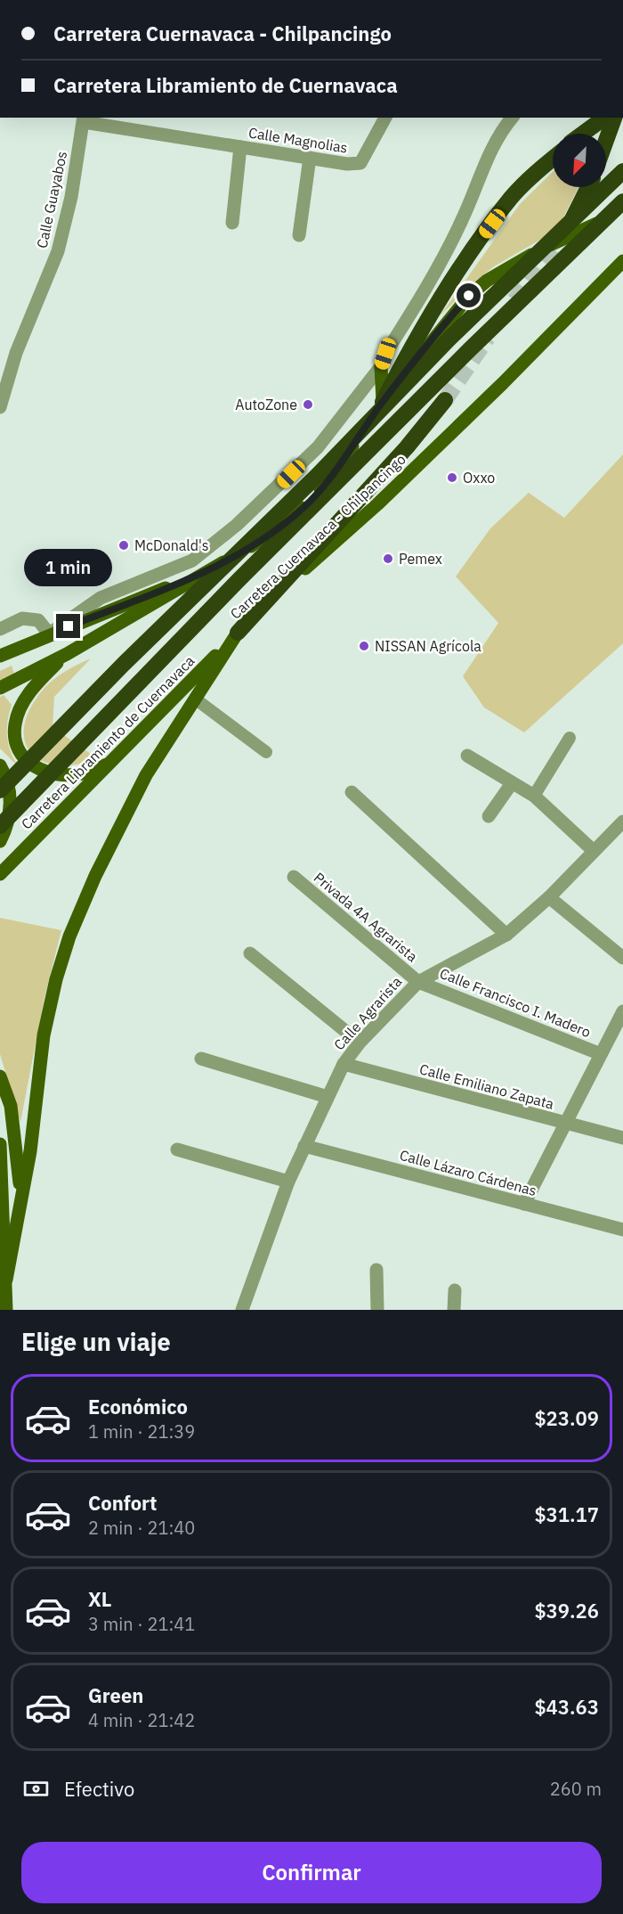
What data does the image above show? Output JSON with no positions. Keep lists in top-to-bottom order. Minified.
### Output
{"streets":{"main road":["Carretera Cuernavaca - Chilpancingo","Carretera Libramiento de Cuernavaca"],"street":["Calle Magnolias","Calle Guayabos","Privada 4A Agrarista","Calle Francisco I. Madero","Calle Agrarista","Calle Emiliano Zapata","Calle Lázaro Cárdenas"]},"crossings":[["Calle Magnolias","Calle Guayabos"],["Carretera Cuernavaca - Chilpancingo","Carretera Libramiento de Cuernavaca"],["Privada 4A Agrarista","Calle Francisco I. Madero"],["Privada 4A Agrarista","Calle Agrarista"],["Calle Francisco I. Madero","Calle Agrarista"],["Calle Agrarista","Calle Emiliano Zapata"],["Calle Agrarista","Calle Lázaro Cárdenas"]],"places":["AutoZone","Oxxo","McDonald's","Pemex","NISSAN Agrícola"],"north":"bottom left","page":{"banner":["Carretera Cuernavaca - Chilpancingo","Carretera Libramiento de Cuernavaca"],"bubble":"1 min","heading":"Elige un viaje","list":[{"name":"Económico","note":"1 min · 21:39","value":"$23.09"},{"name":"Confort","note":"2 min · 21:40","value":"$31.17"},{"name":"XL","note":"3 min · 21:41","value":"$39.26"},{"name":"Green","note":"4 min · 21:42","value":"$43.63"}],"pay":["Efectivo","260 m"],"buttons":"Confirmar"}}
